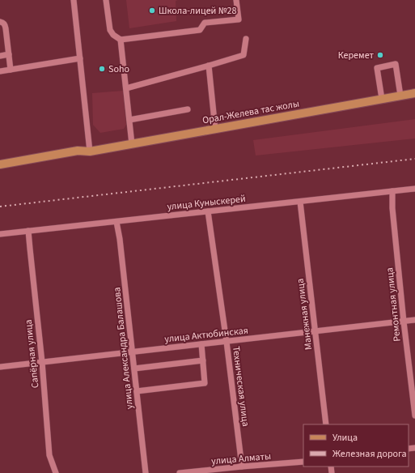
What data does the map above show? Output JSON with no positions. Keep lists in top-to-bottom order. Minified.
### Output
{"streets":{"main road":["Орал-Желева тас жолы"],"street":["улица Куныскерей","Ремонтная улица","Манежная улица","улица Актюбинская","улица Александра Балашова","Сапёрная улица","Техническая улица","улица Алматы"]},"crossings":[["улица Куныскерей","Ремонтная улица"],["улица Куныскерей","Манежная улица"],["улица Куныскерей","улица Александра Балашова"],["улица Куныскерей","Сапёрная улица"],["улица Куныскерей","Техническая улица"],["Ремонтная улица","улица Актюбинская"],["Манежная улица","улица Актюбинская"],["улица Актюбинская","улица Александра Балашова"],["улица Актюбинская","Сапёрная улица"],["улица Актюбинская","Техническая улица"],["Техническая улица","улица Алматы"]],"places":["Школа-лицей №28","Керемет","Soho"],"legend":["Улица","Железная дорога"]}
